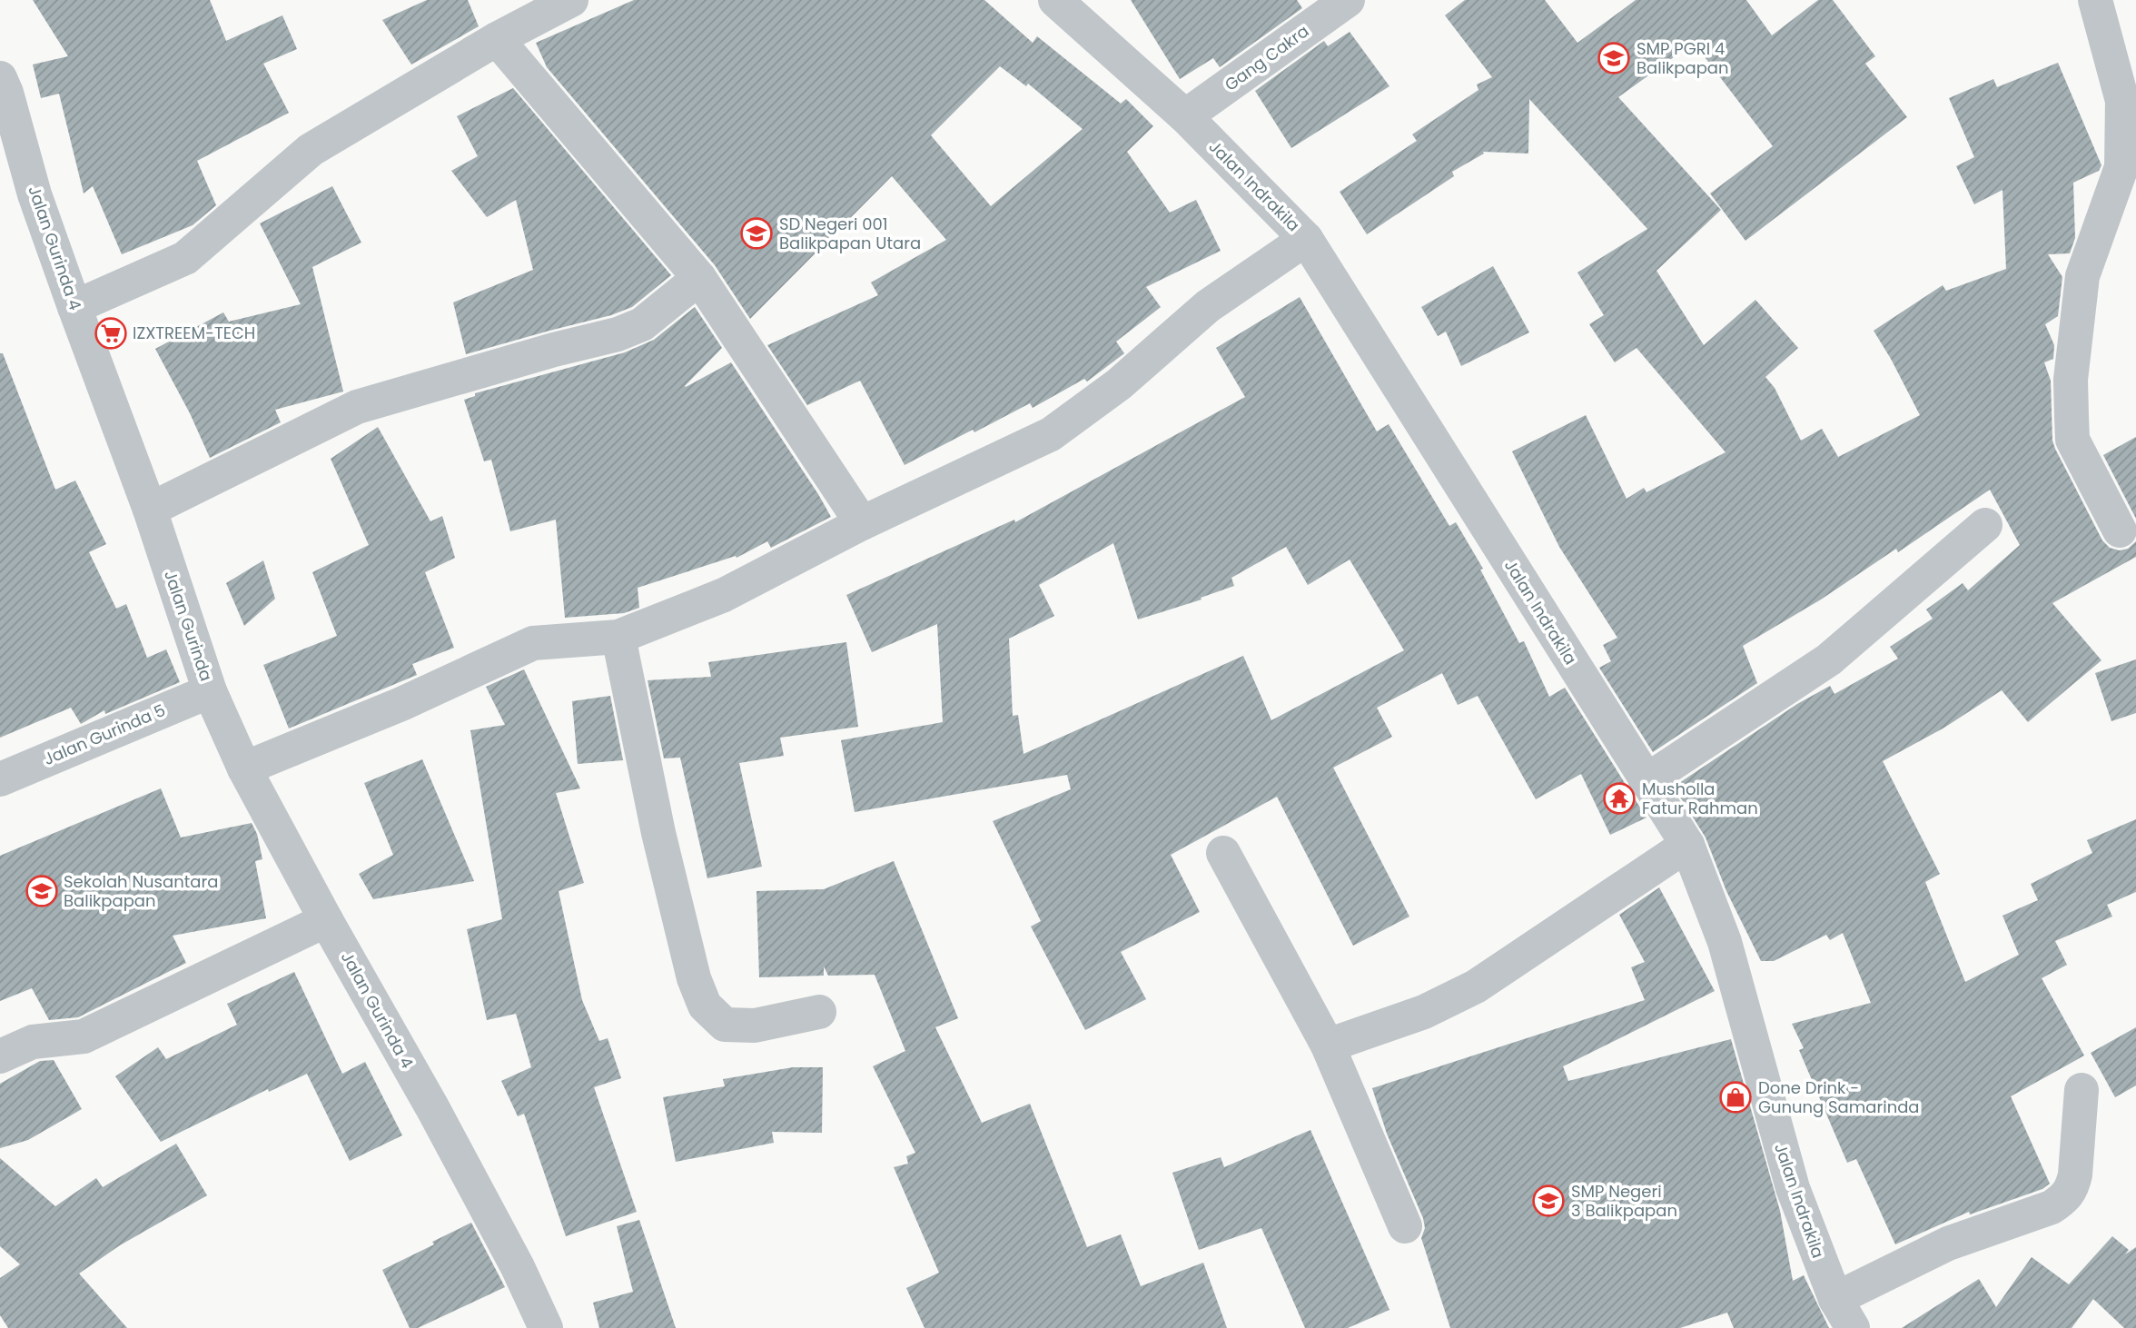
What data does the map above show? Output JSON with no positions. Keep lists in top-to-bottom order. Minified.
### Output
{"streets":{"street":["Gang Cakra","Jalan Indrakila","Jalan Gurinda 4","Jalan Gurinda","Jalan Gurinda 5"]},"crossings":[["Gang Cakra","Jalan Indrakila"],["Jalan Gurinda 4","Jalan Gurinda"],["Jalan Gurinda 4","Jalan Gurinda 5"],["Jalan Gurinda","Jalan Gurinda 5"]],"places":{"school or university":["SMP PGRI 4 Balikpapan","SD Negeri 001 Balikpapan Utara","Sekolah Nusantara Balikpapan","SMP Negeri 3 Balikpapan"],"supermarket":["IZXTREEM-TECH"],"temple":["Musholla Fatur Rahman"],"shop":["Done Drink - Gunung Samarinda"]}}
